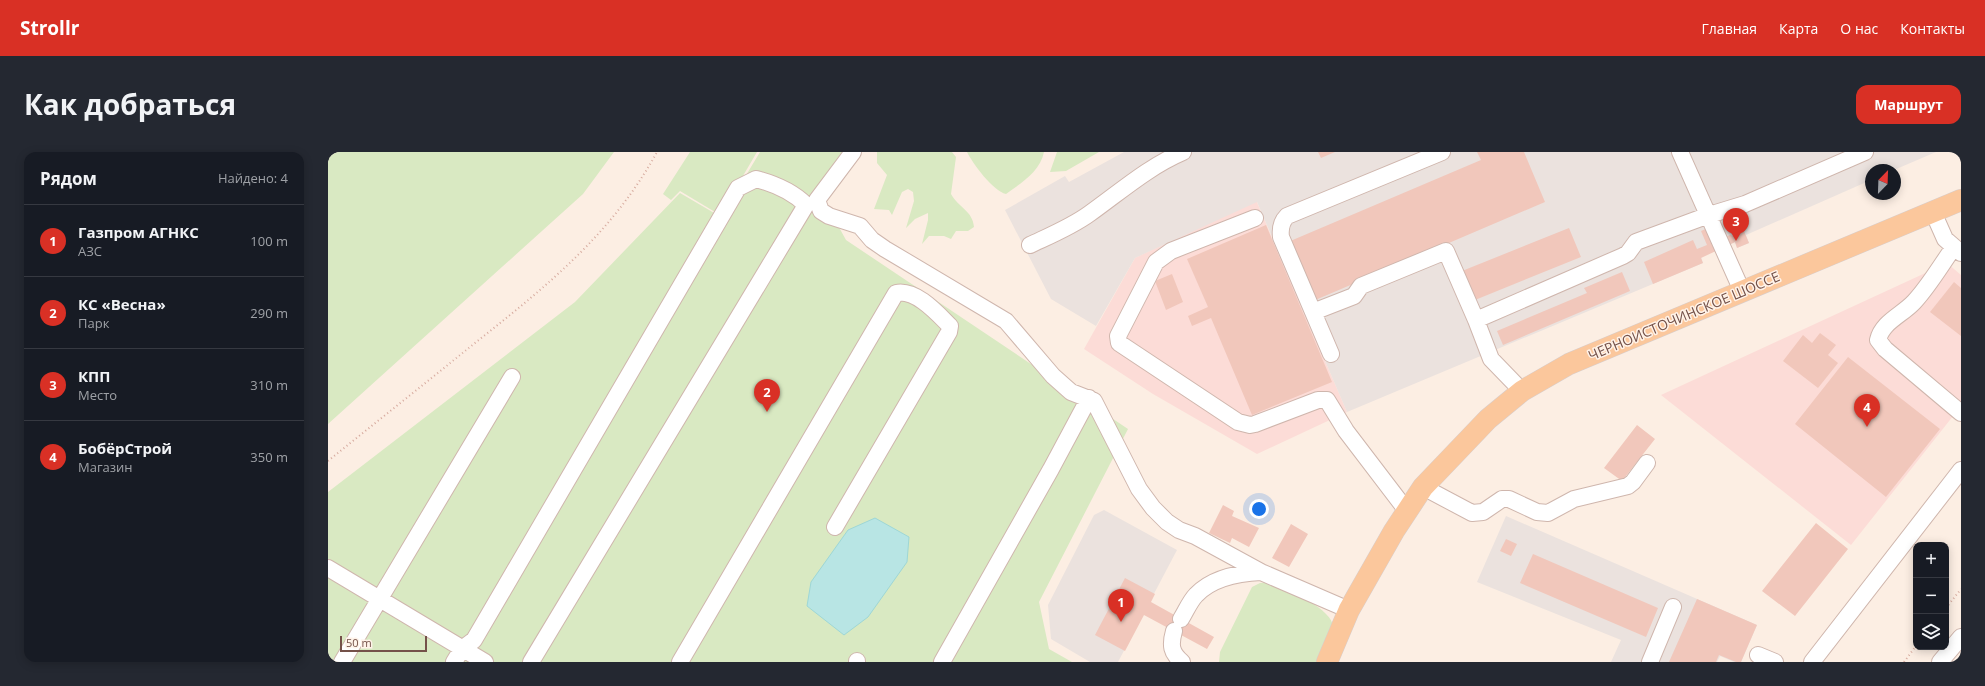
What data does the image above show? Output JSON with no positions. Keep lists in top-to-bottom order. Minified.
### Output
{"streets":{"main road":["ЧЕРНОИСТОЧИНСКОЕ ШОССЕ"]},"scale_bar":"50 m","north":"top right","page":{"header":"Strollr","nav":["Главная","Карта","О нас","Контакты"],"title":"Как добраться","buttons":"Маршрут","heading":["Рядом","Найдено: 4"],"list":[{"mark":"1","name":"Газпром АГНКС","note":"АЗС","value":"100 m"},{"mark":"2","name":"КС «Весна»","note":"Парк","value":"290 m"},{"mark":"3","name":"КПП","note":"Место","value":"310 m"},{"mark":"4","name":"БобёрСтрой","note":"Магазин","value":"350 m"}],"pins":["3","2","4","1"],"map_buttons":["+","−"],"scale":"50 m"}}
